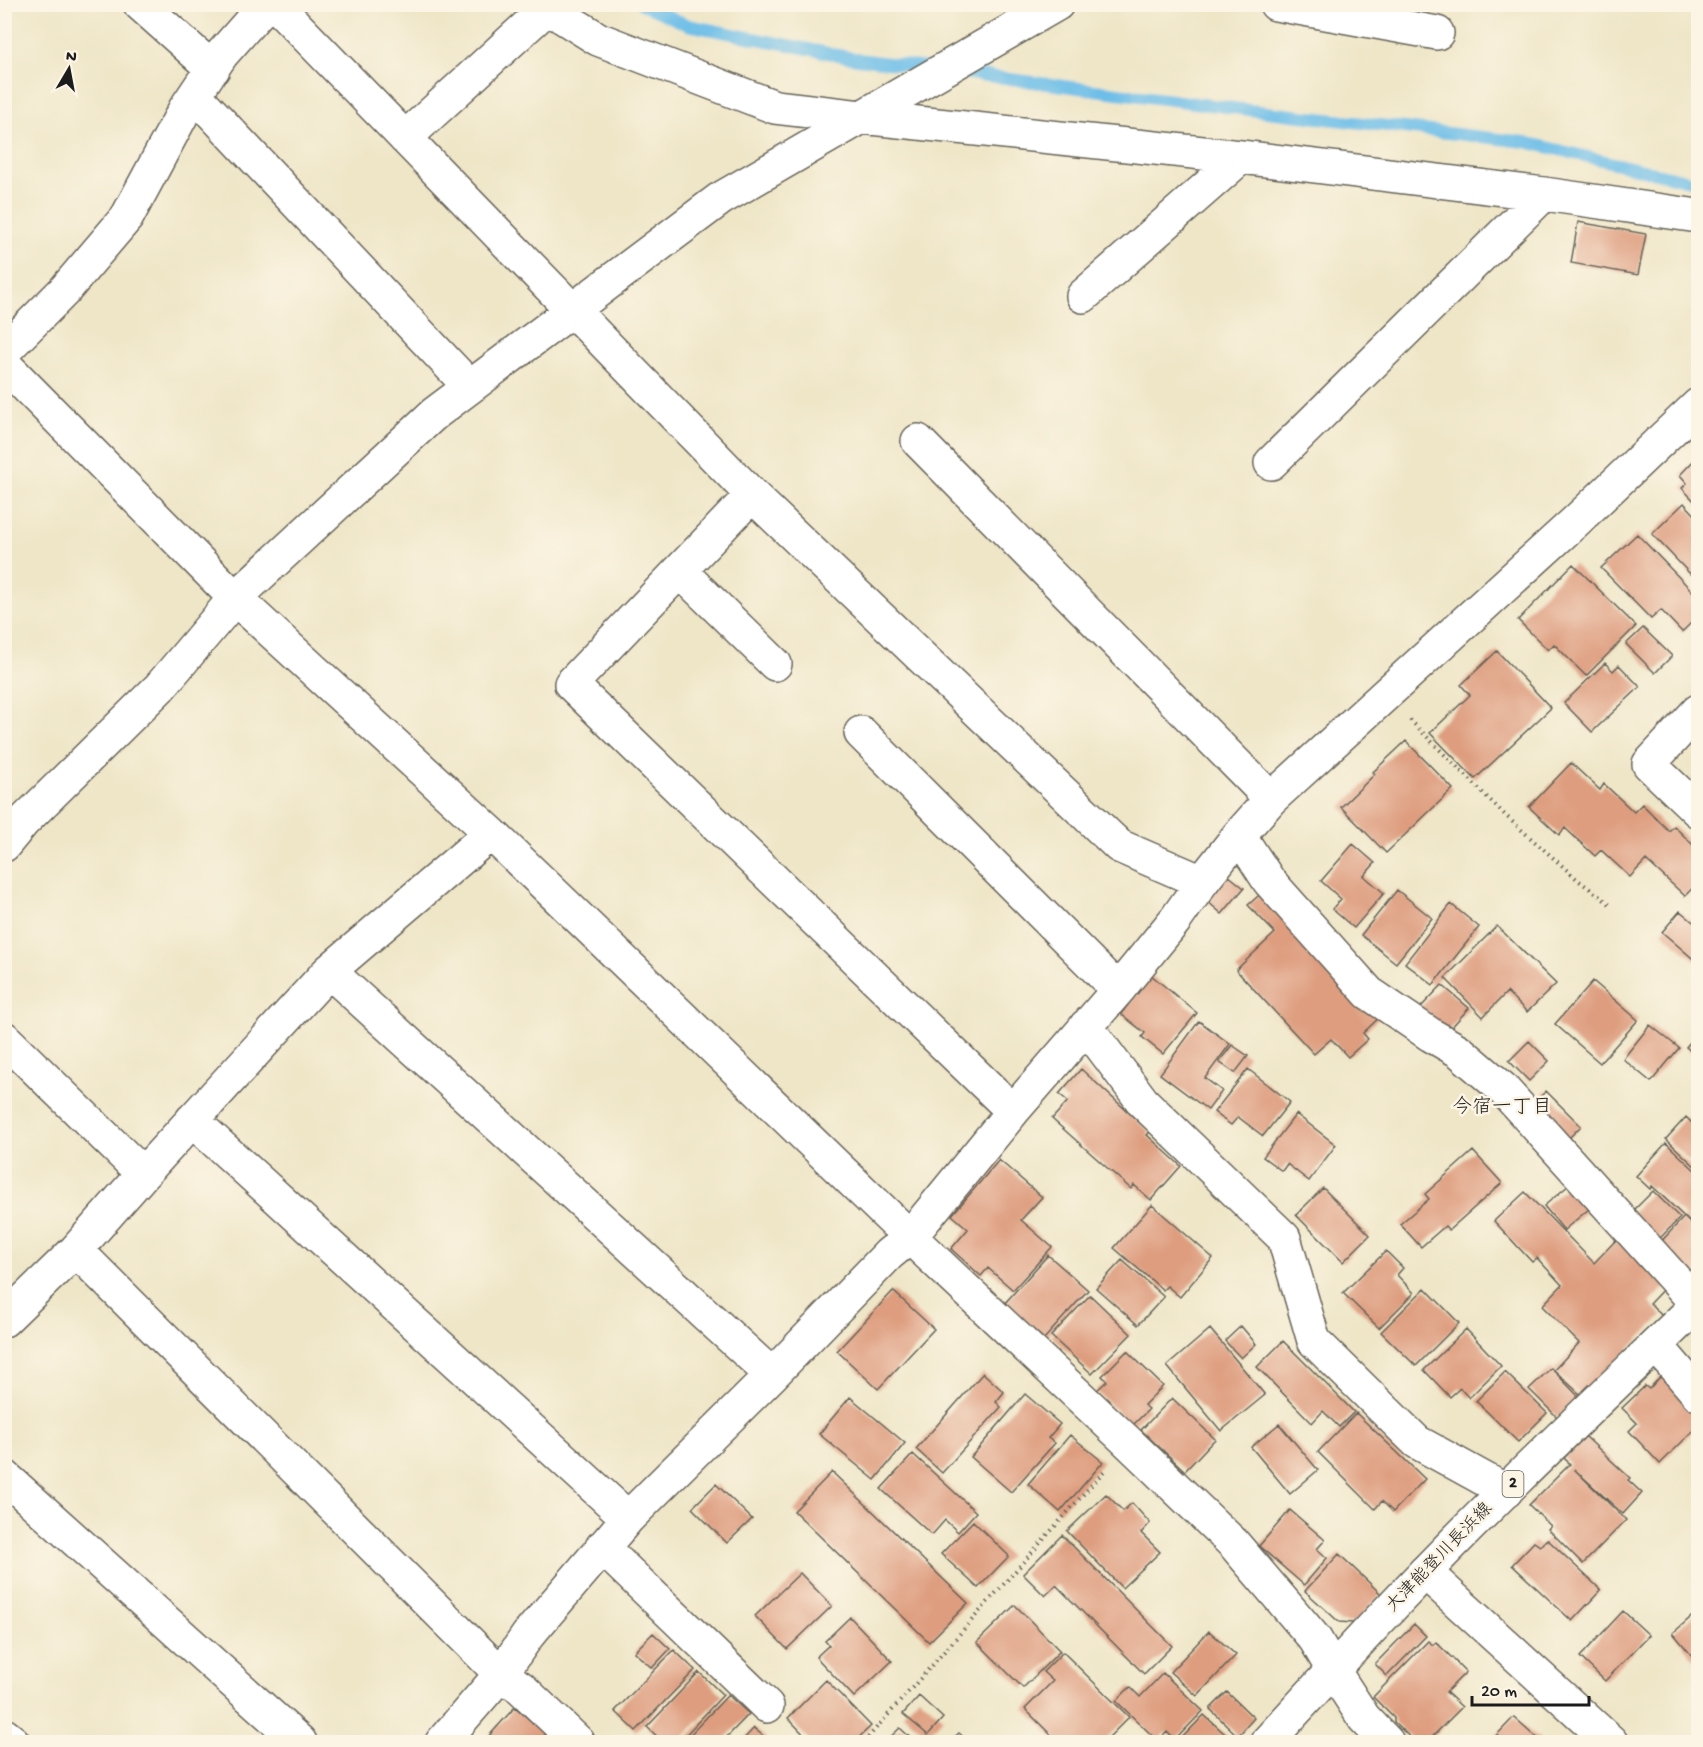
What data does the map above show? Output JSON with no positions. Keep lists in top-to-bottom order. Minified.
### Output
{"streets":{"street":["2","大津能登川長浜線"]},"districts":["今宿一丁目"],"scale_bar":"20 m","north":"top"}
